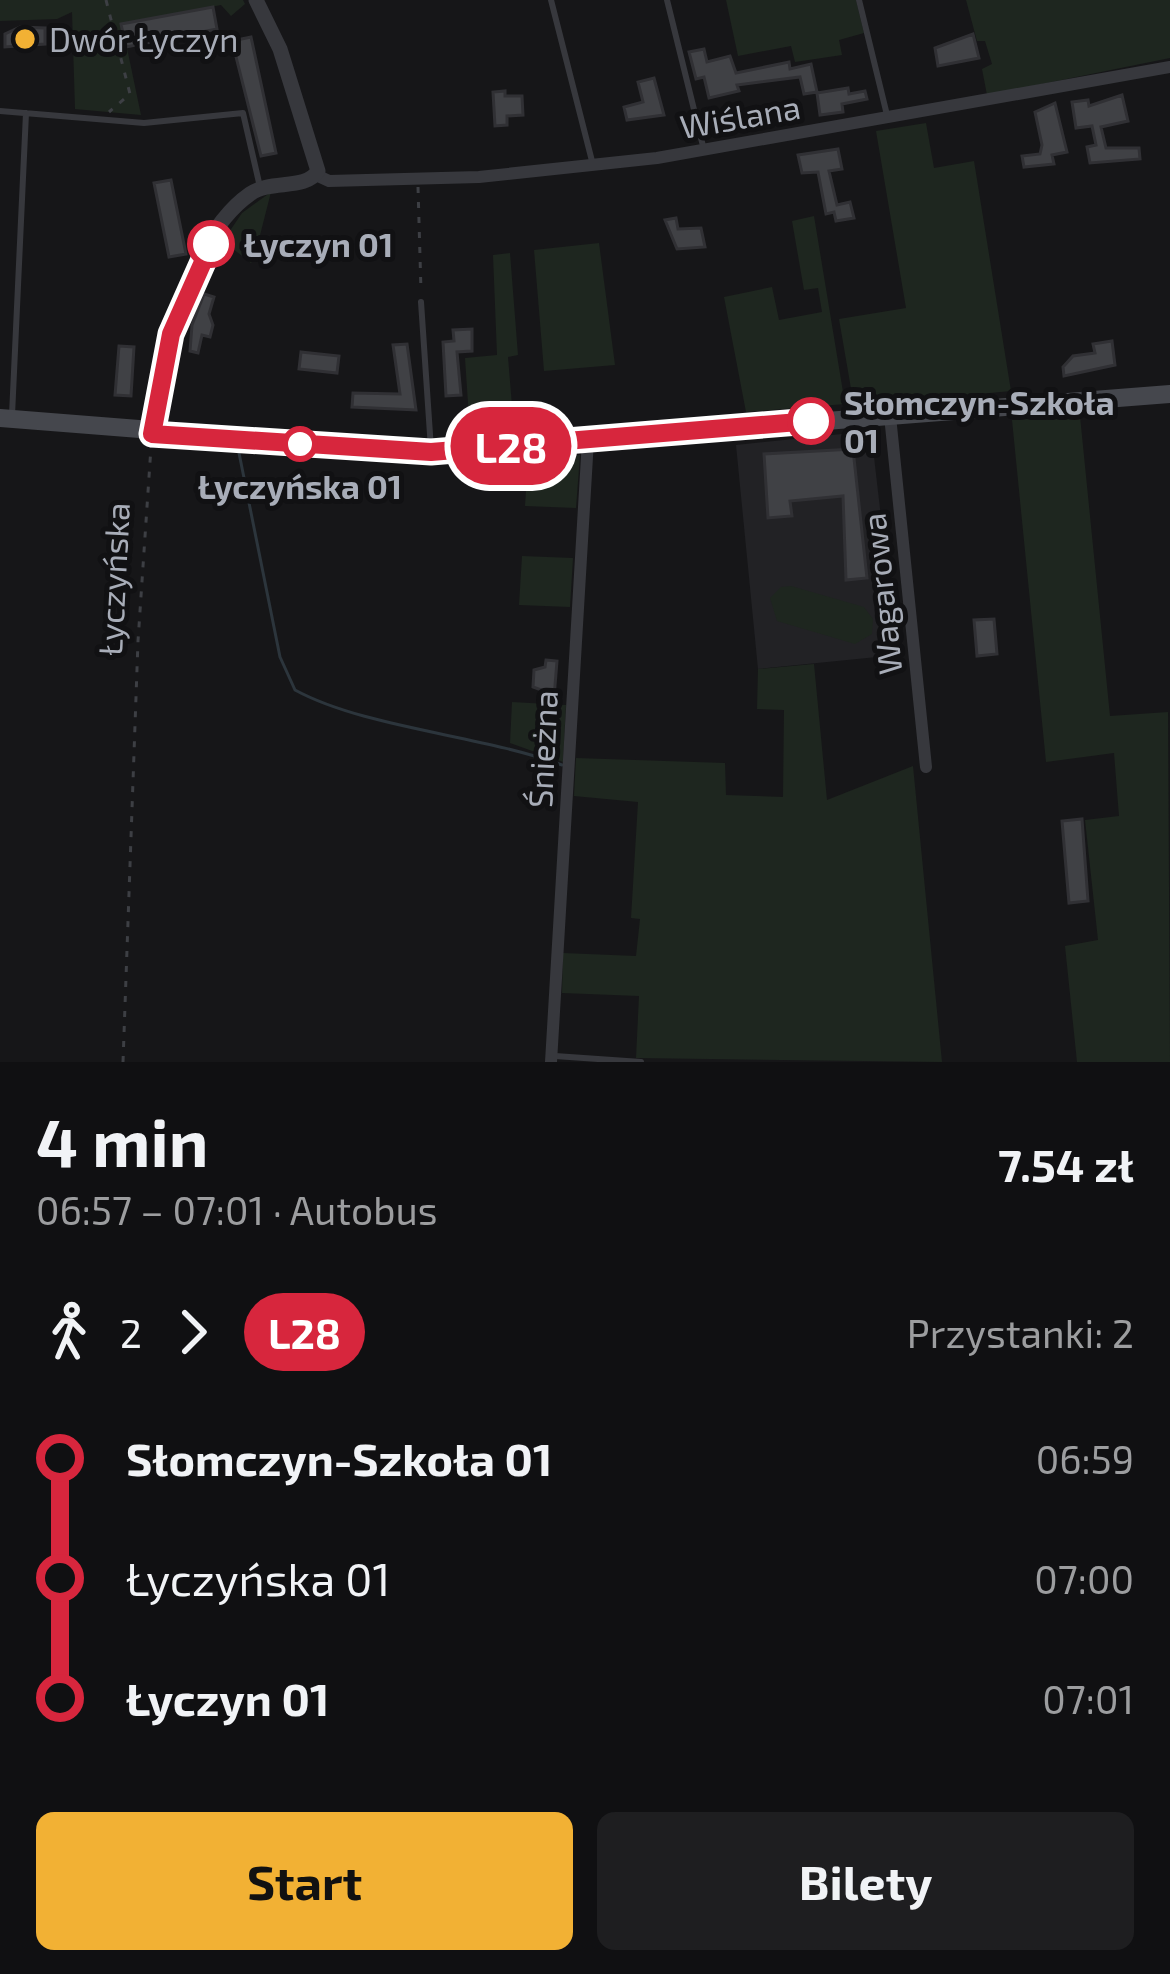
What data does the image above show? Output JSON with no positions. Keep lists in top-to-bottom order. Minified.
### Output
{"streets":{"street":["Wiślana","Wagarowa","Śnieżna"],"path":["Łyczyńska"]},"places":["Dwór Łyczyn","Łyczyn 01","Słomczyn-Szkoła 01","Łyczyńska 01"],"lines":["bus line L28"],"page":{"on_map":"L28","heading":["4 min","06:57 – 07:01 · Autobus","7.54 zł"],"legs":["2","L28","Przystanki: 2"],"list":[{"name":"Słomczyn-Szkoła 01","value":"06:59"},{"name":"Łyczyńska 01","value":"07:00"},{"name":"Łyczyn 01","value":"07:01"}],"buttons":["Start","Bilety"]}}
